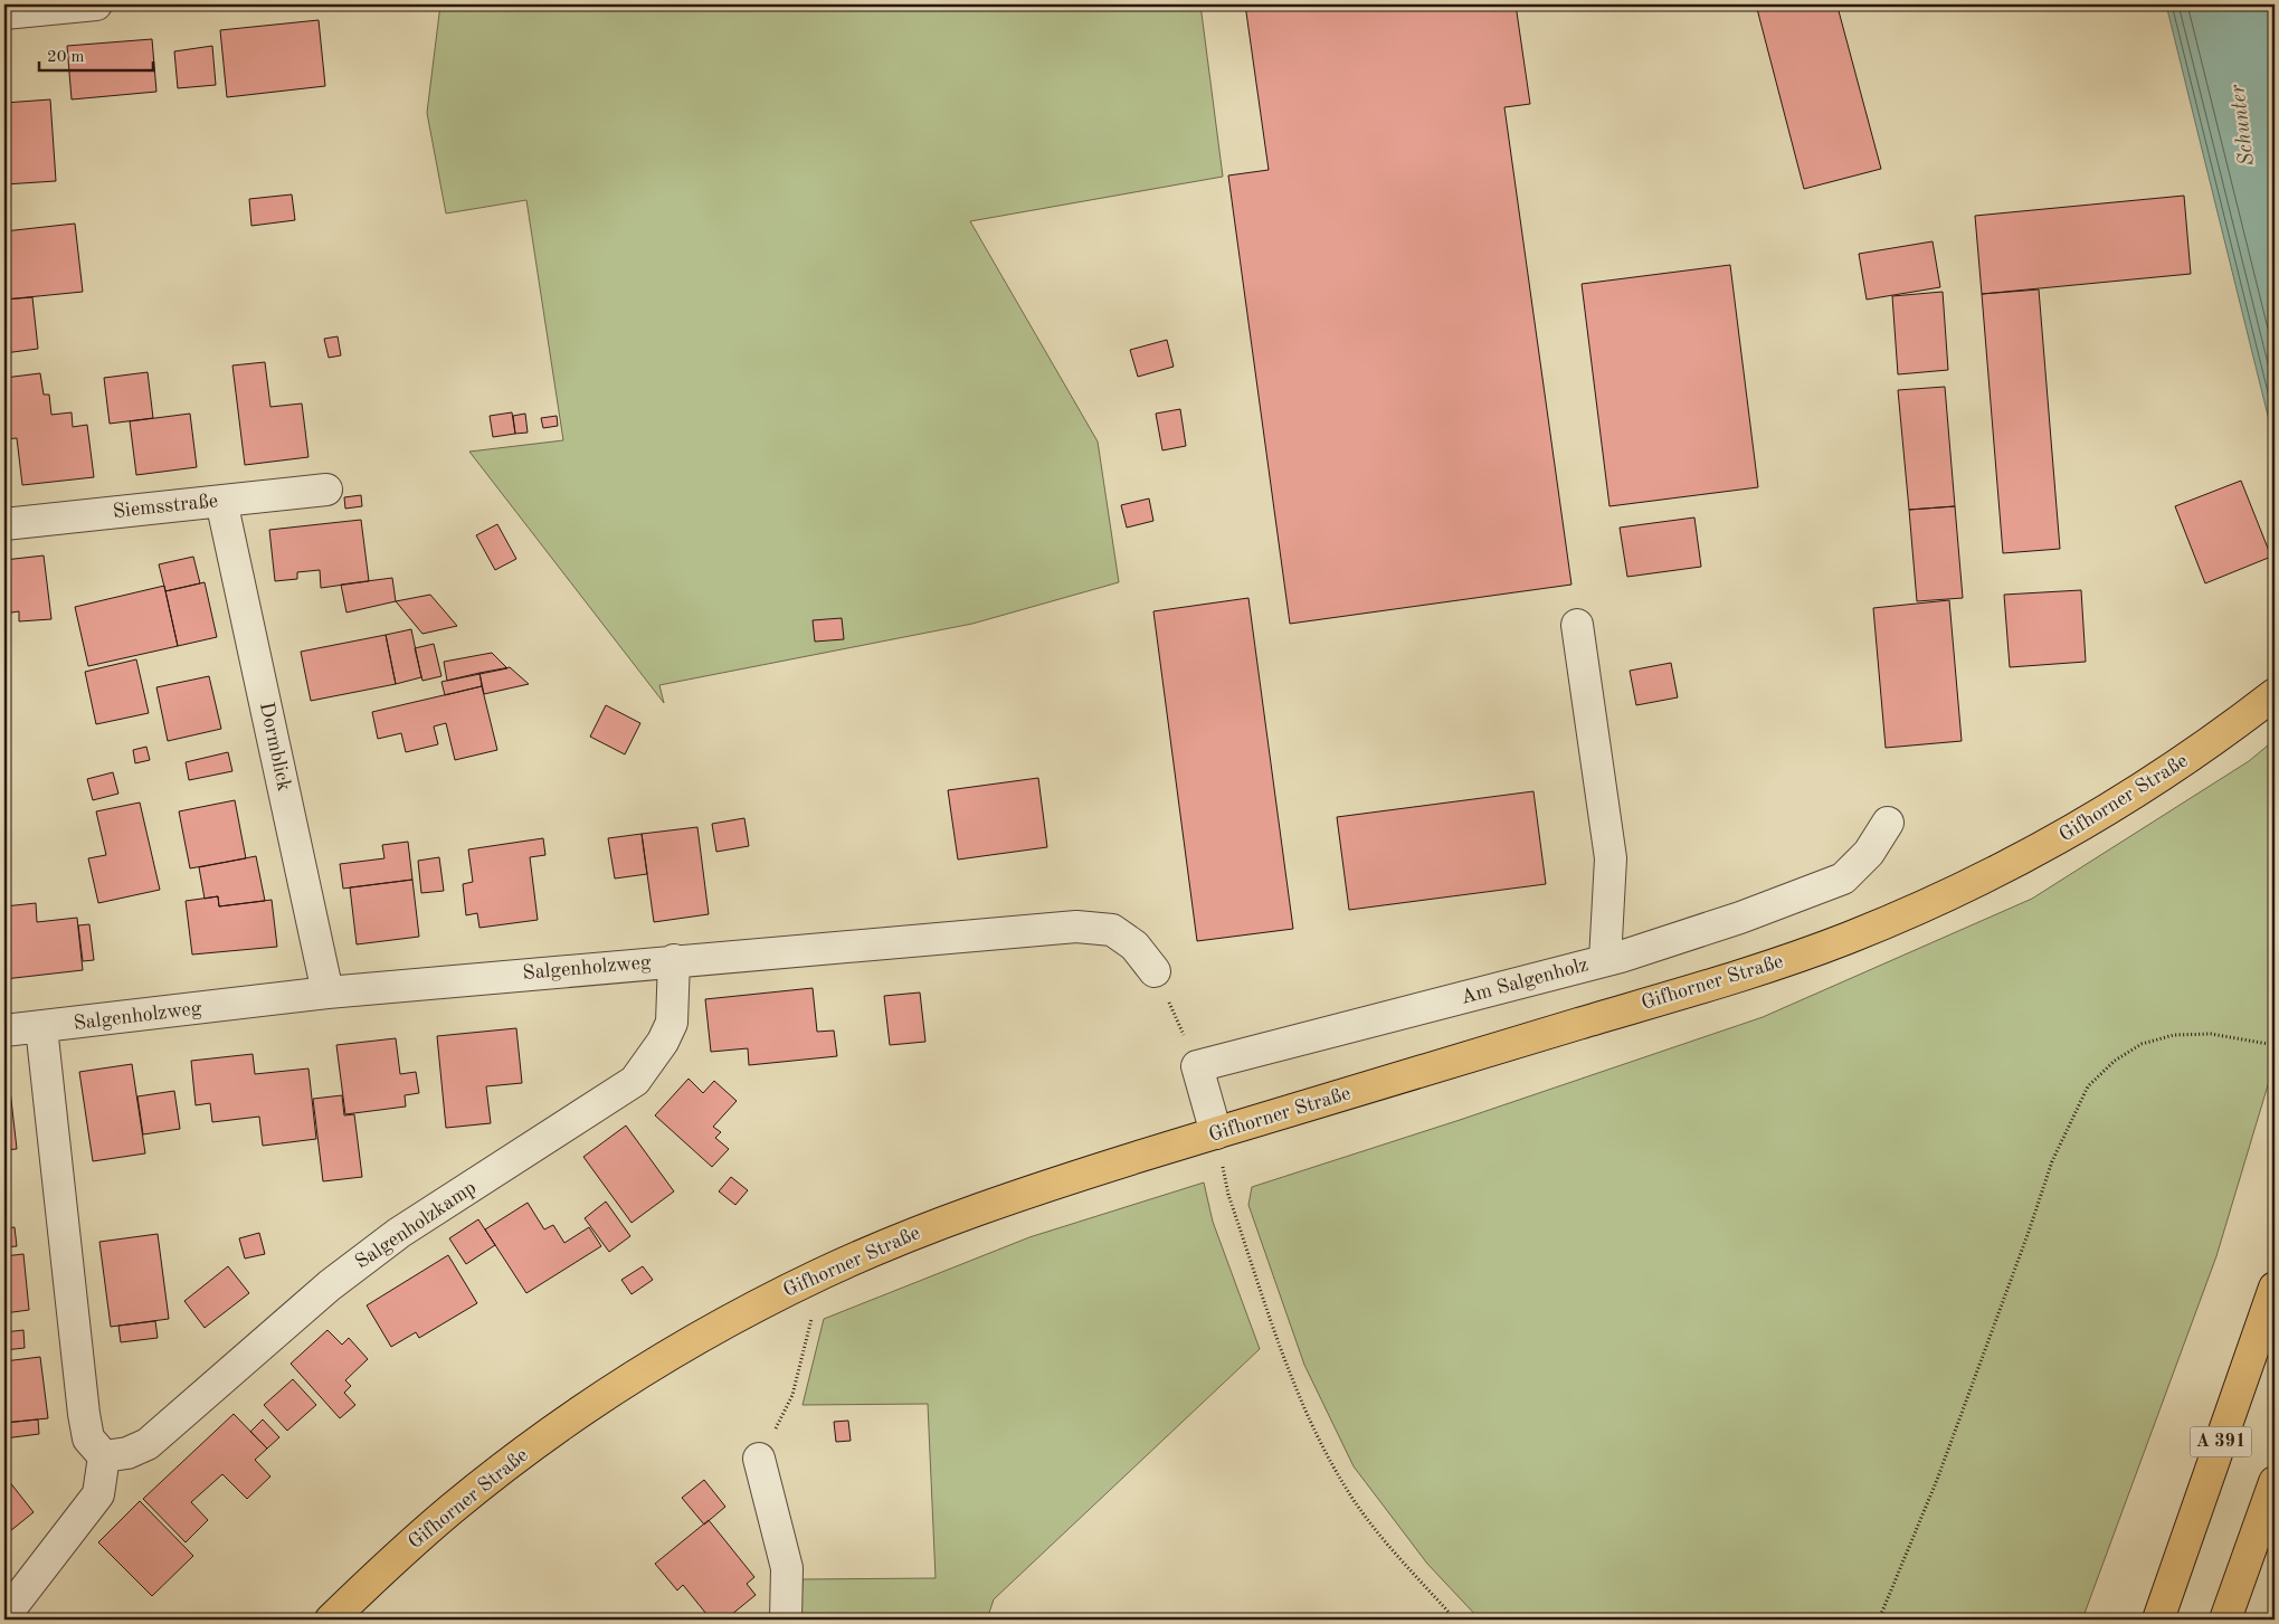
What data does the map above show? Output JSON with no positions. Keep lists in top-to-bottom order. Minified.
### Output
{"streets":{"main road":["Gifhorner Straße","A 391"],"street":["Siemsstraße","Dormblick","Salgenholzweg","Am Salgenholz","Salgenholzkamp"]},"crossings":[["Siemsstraße","Dormblick"],["Dormblick","Salgenholzweg"],["Salgenholzweg","Salgenholzkamp"]],"water":["Schunter"],"scale_bar":"20 m"}
